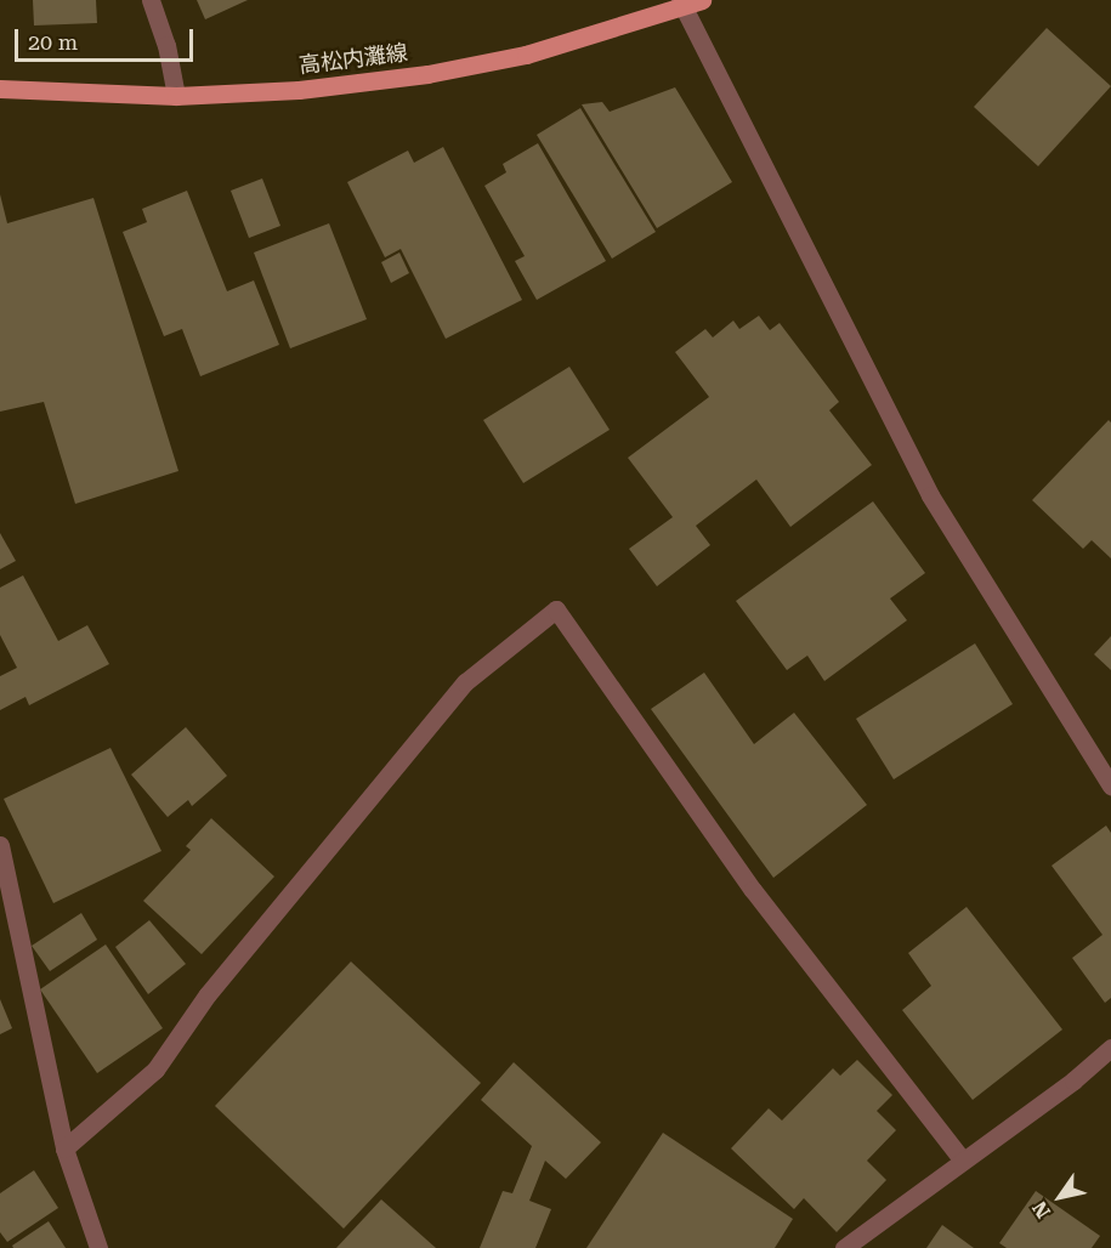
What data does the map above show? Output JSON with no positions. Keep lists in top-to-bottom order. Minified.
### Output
{"streets":{"main road":["高松内灘線"]},"scale_bar":"20 m","north":"bottom left"}
